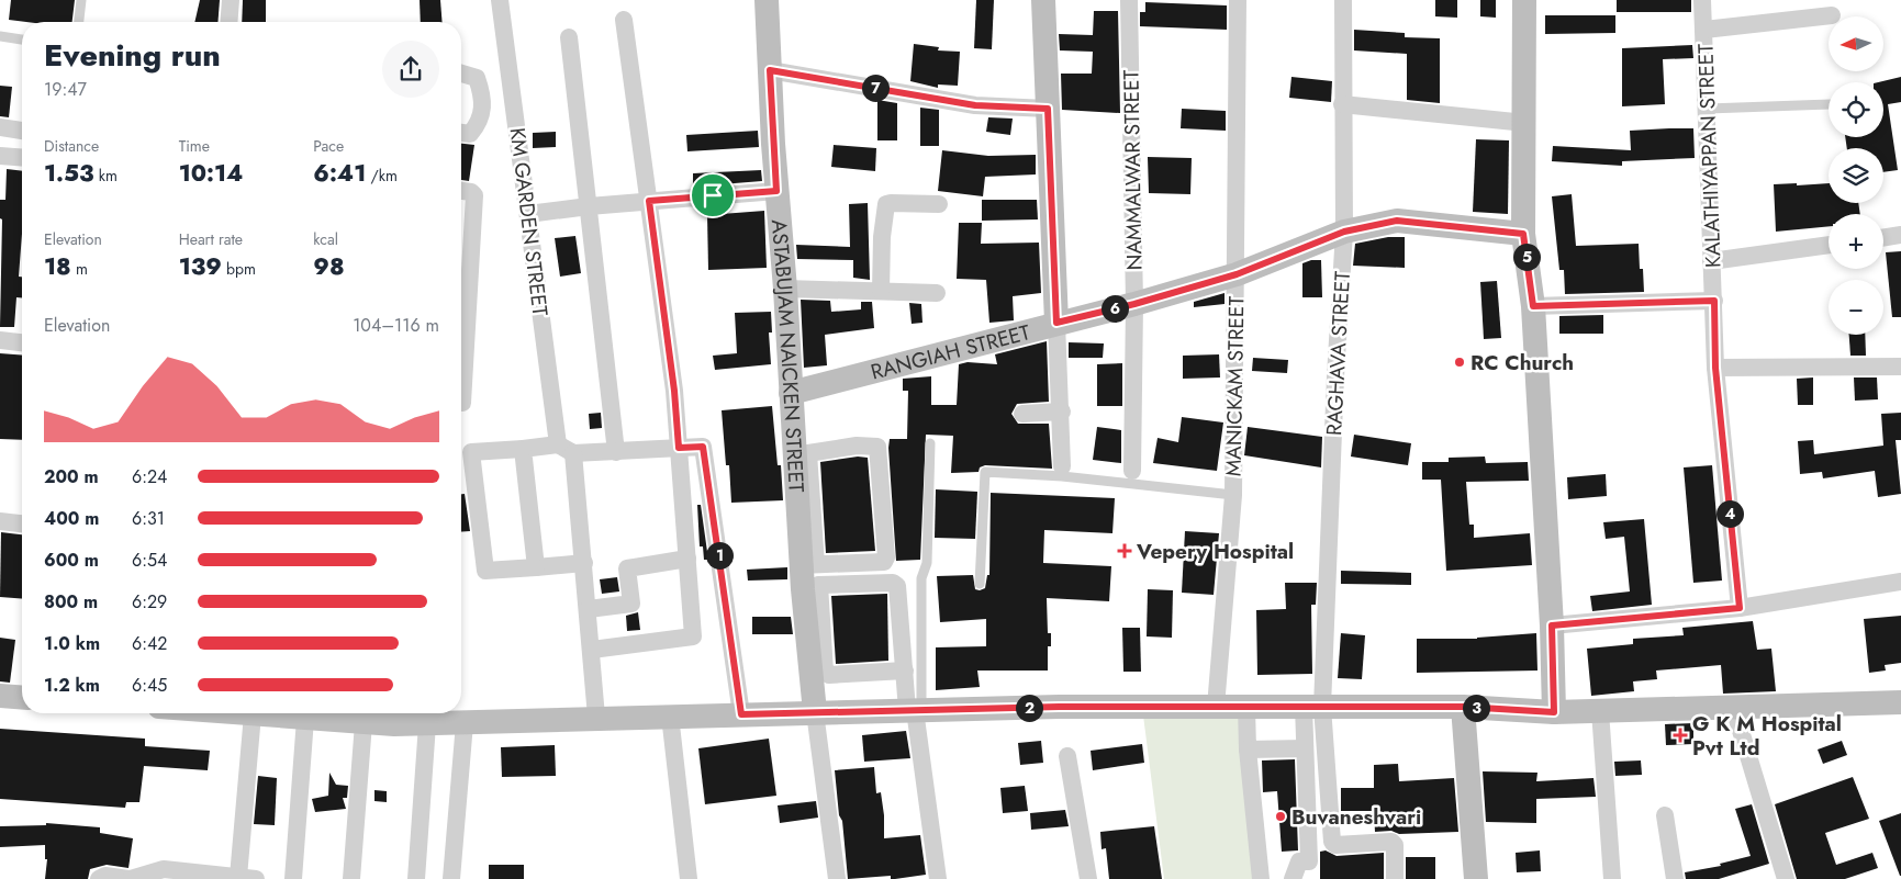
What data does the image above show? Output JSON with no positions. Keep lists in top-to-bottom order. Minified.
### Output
{"streets":{"street":["KALATHIYAPPAN STREET","NAMMALWAR STREET","KM GARDEN STREET","RANGIAH STREET","RAGHAVA STREET","ASTABUJAM NAICKEN STREET","MANICKAM STREET"]},"crossings":[["NAMMALWAR STREET","RANGIAH STREET"],["RANGIAH STREET","RAGHAVA STREET"],["RANGIAH STREET","ASTABUJAM NAICKEN STREET"],["RANGIAH STREET","MANICKAM STREET"]],"places":{"other":["RC Church","Buvaneshvari"],"health":["Vepery Hospital","G K M Hospital Pvt Ltd"]},"north":"left","page":{"map_buttons":["+","−"],"heading":["Evening run","19:47"],"pins":["7","5","6","4","1","2","3"],"stats":[["Distance","1.53 km"],["Time","10:14"],["Pace","6:41 /km"],["Elevation","18 m"],["Heart rate","139 bpm"],["kcal","98"]],"chart":["Elevation","104–116 m"],"list":[{"name":"200 m","note":"6:24"},{"name":"400 m","note":"6:31"},{"name":"600 m","note":"6:54"},{"name":"800 m","note":"6:29"},{"name":"1.0 km","note":"6:42"},{"name":"1.2 km","note":"6:45"}]}}
